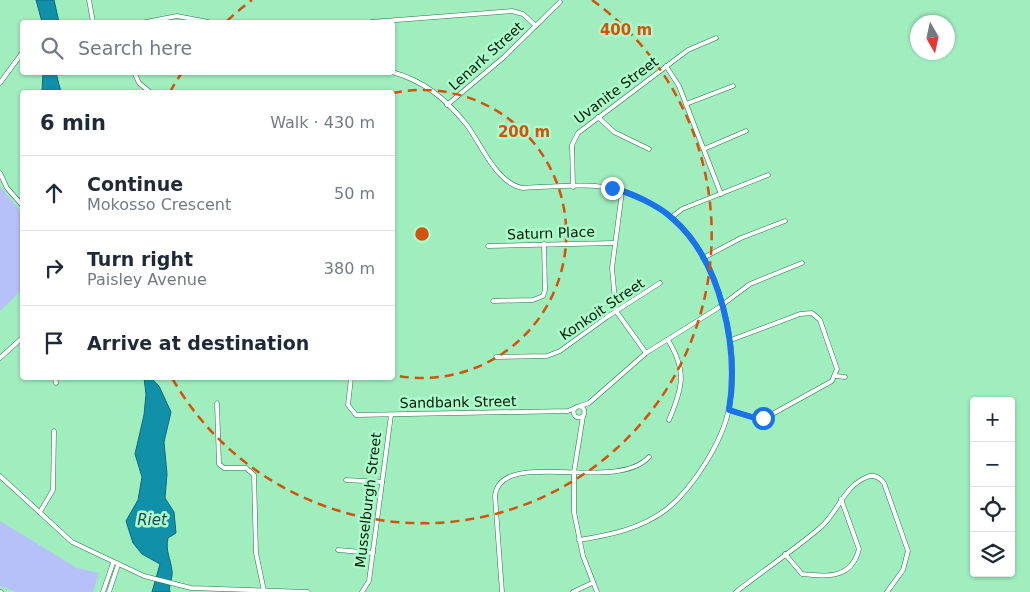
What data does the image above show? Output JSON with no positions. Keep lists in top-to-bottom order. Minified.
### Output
{"streets":{"street":["Lenark Street","Uvanite Street","Saturn Place","Konkoit Street","Sandbank Street","Musselburgh Street"]},"crossings":[["Sandbank Street","Musselburgh Street"]],"water":["Riet"],"north":"bottom","page":{"search":"Search here","heading":["6 min","Walk · 430 m"],"list":[["Continue","Mokosso Crescent","50 m"],["Turn right","Paisley Avenue","380 m"],"Arrive at destination"],"map_buttons":["+","−"]},"rings":["400 m","200 m"]}
